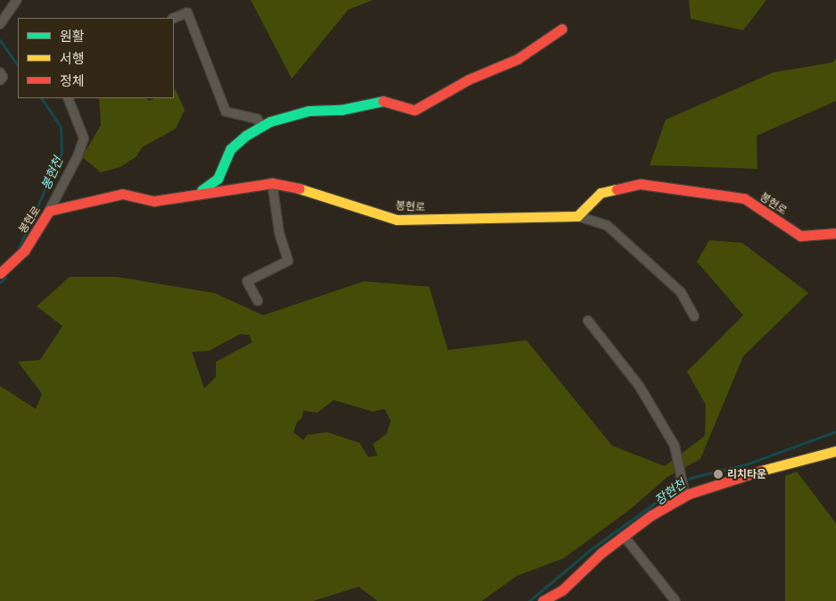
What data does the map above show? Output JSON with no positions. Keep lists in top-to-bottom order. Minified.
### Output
{"streets":{"street":["봉현로"]},"water":["봉현천","장현천"],"places":["리치타운"],"legend":["원활","서행","정체"]}
